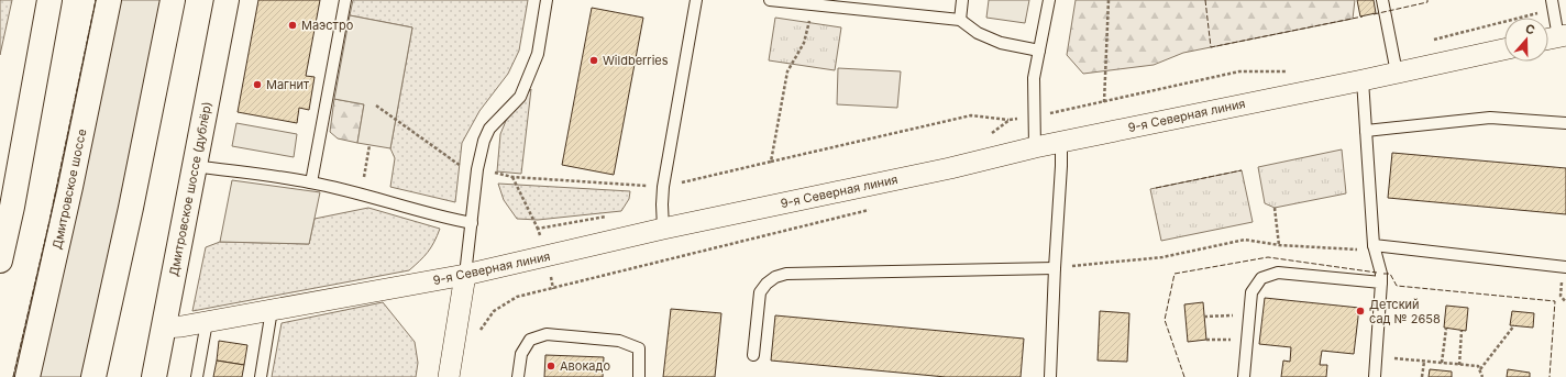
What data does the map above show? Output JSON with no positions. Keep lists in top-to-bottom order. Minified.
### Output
{"streets":{"main road":["Дмитровское шоссе","Дмитровское шоссе (дублёр)"],"street":["9-я Северная линия"]},"crossings":[["9-я Северная линия","Дмитровское шоссе (дублёр)"]],"places":["Маэстро","Wildberries","Магнит","Детский сад № 2658","Авокадо"],"north":"top"}
